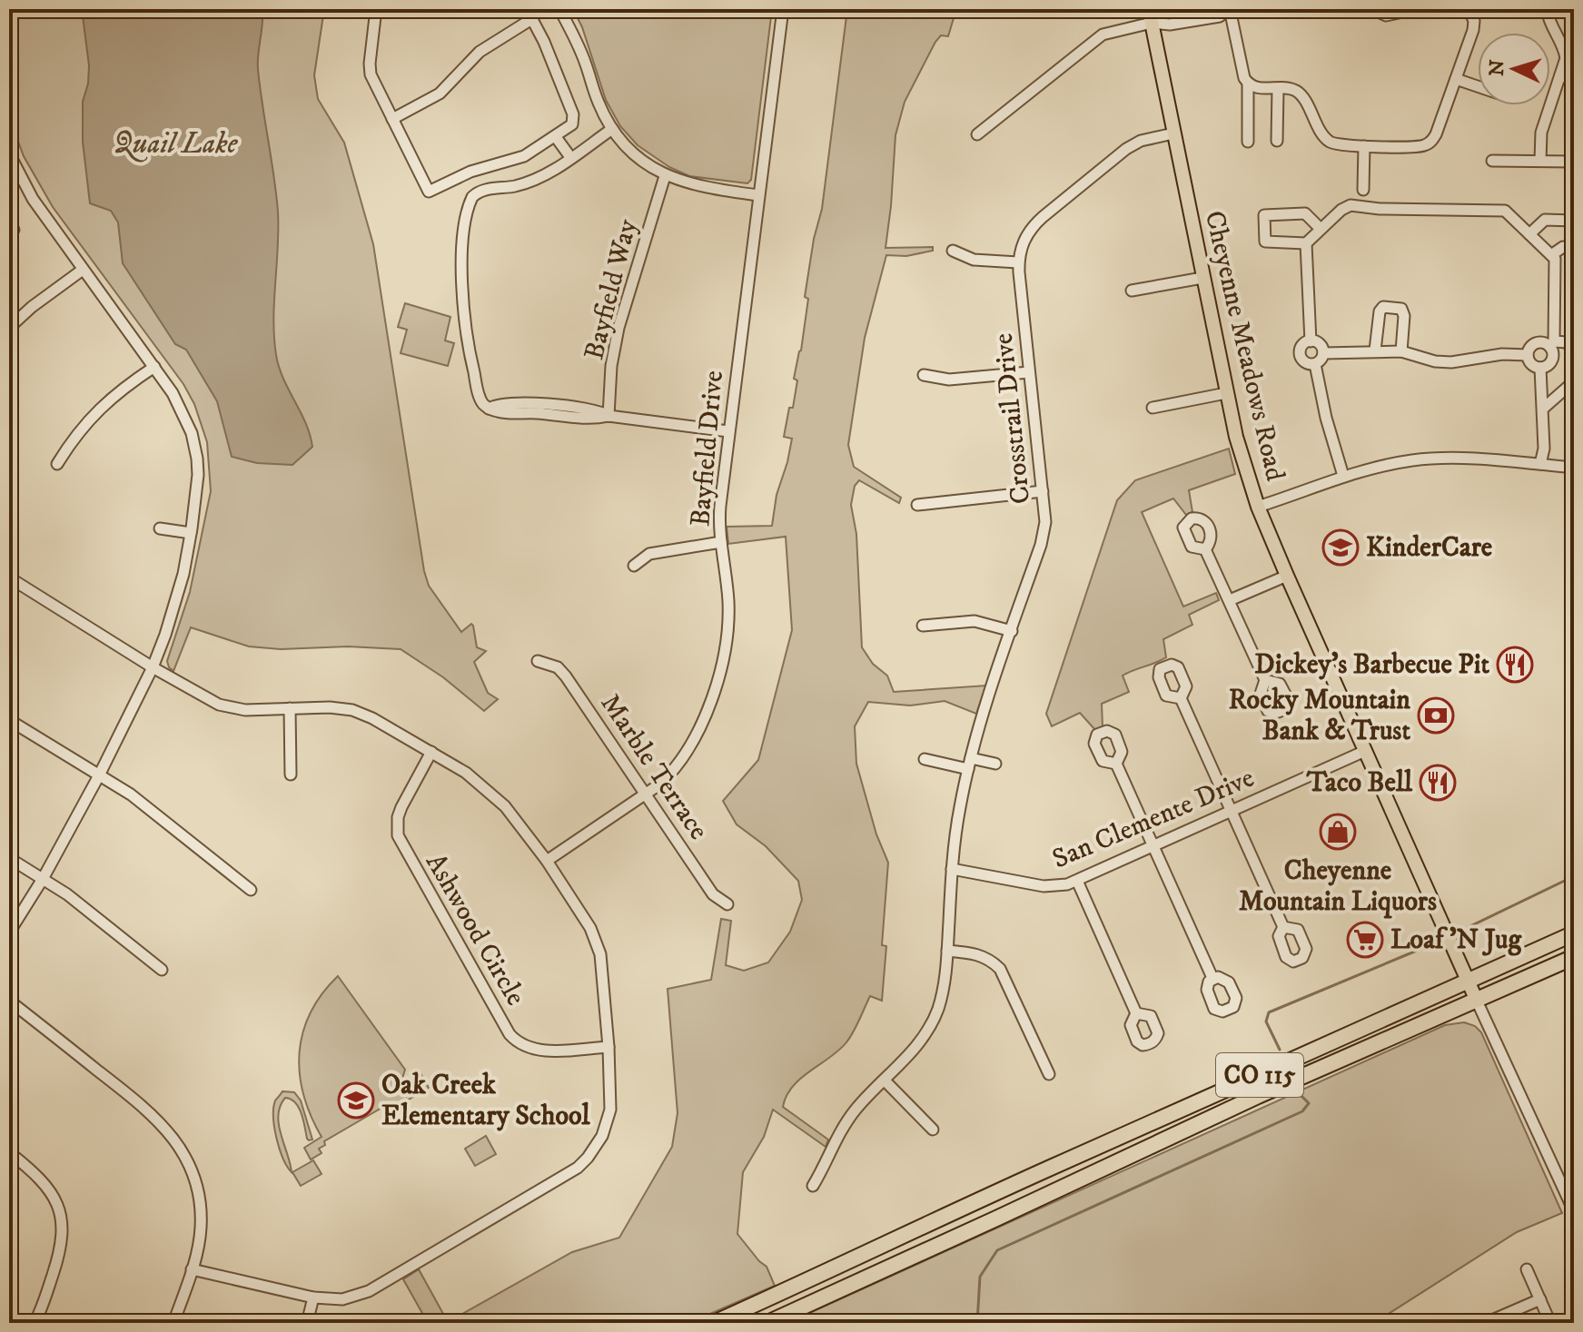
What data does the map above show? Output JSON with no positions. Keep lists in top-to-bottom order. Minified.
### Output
{"streets":{"highway":["CO 115"],"main road":["Cheyenne Meadows Road"],"street":["Bayfield Way","Crosstrail Drive","Bayfield Drive","Marble Terrace","San Clemente Drive","Ashwood Circle"]},"crossings":[["Cheyenne Meadows Road","Crosstrail Drive"],["Cheyenne Meadows Road","San Clemente Drive"],["Cheyenne Meadows Road","CO 115"],["Crosstrail Drive","San Clemente Drive"],["Bayfield Drive","Marble Terrace"]],"water":["Quail Lake"],"places":{"school or university":["KinderCare","Oak Creek Elementary School"],"restaurant":["Dickey's Barbecue Pit","Taco Bell"],"bank":["Rocky Mountain Bank & Trust"],"shop":["Cheyenne Mountain Liquors"],"supermarket":["Loaf 'N Jug"]},"north":"left"}
